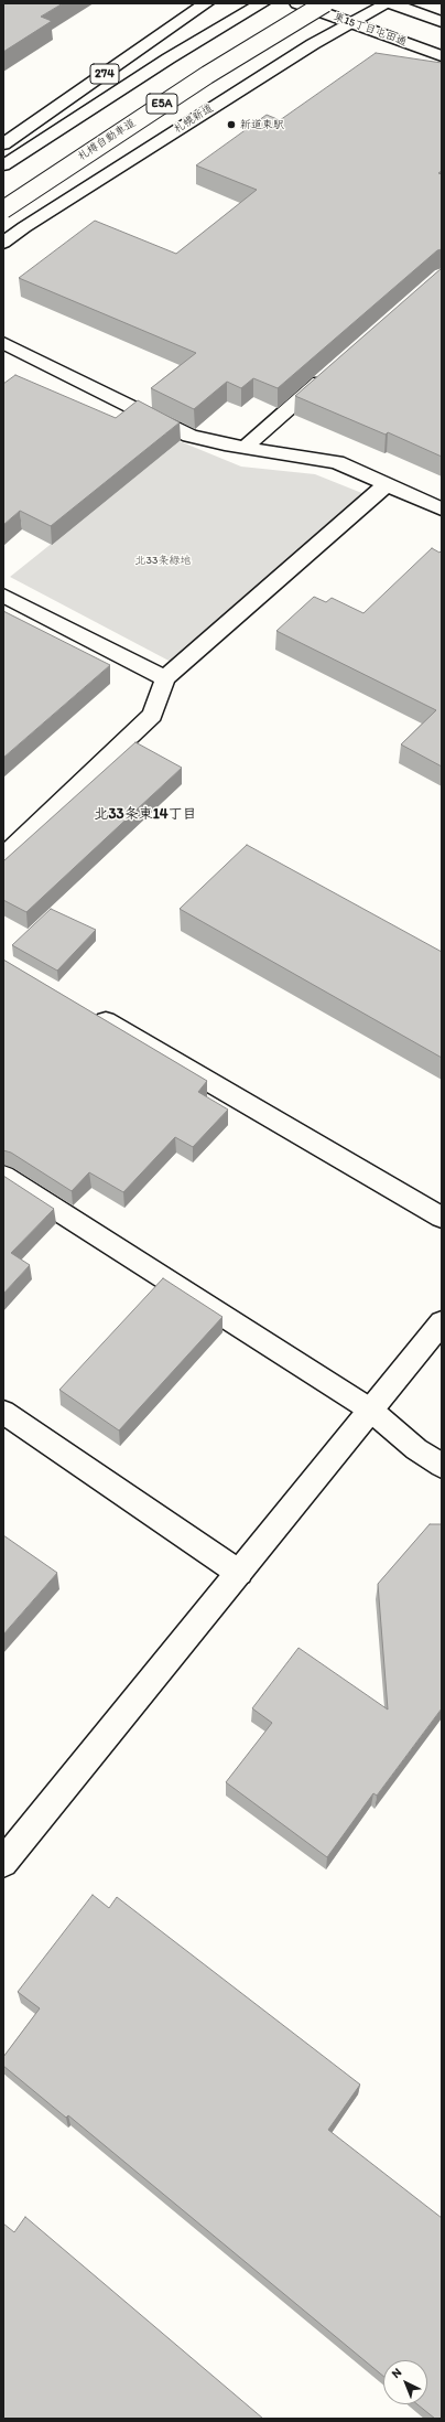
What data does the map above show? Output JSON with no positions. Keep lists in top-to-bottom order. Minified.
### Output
{"streets":{"main road":["東15丁目屯田通","274","E5A","札幌新道","札樽自動車道"]},"crossings":[["東15丁目屯田通","札幌新道"]],"districts":["北33条東14丁目"],"parks":["北33条緑地"],"places":["新道東駅"],"north":"top left"}
